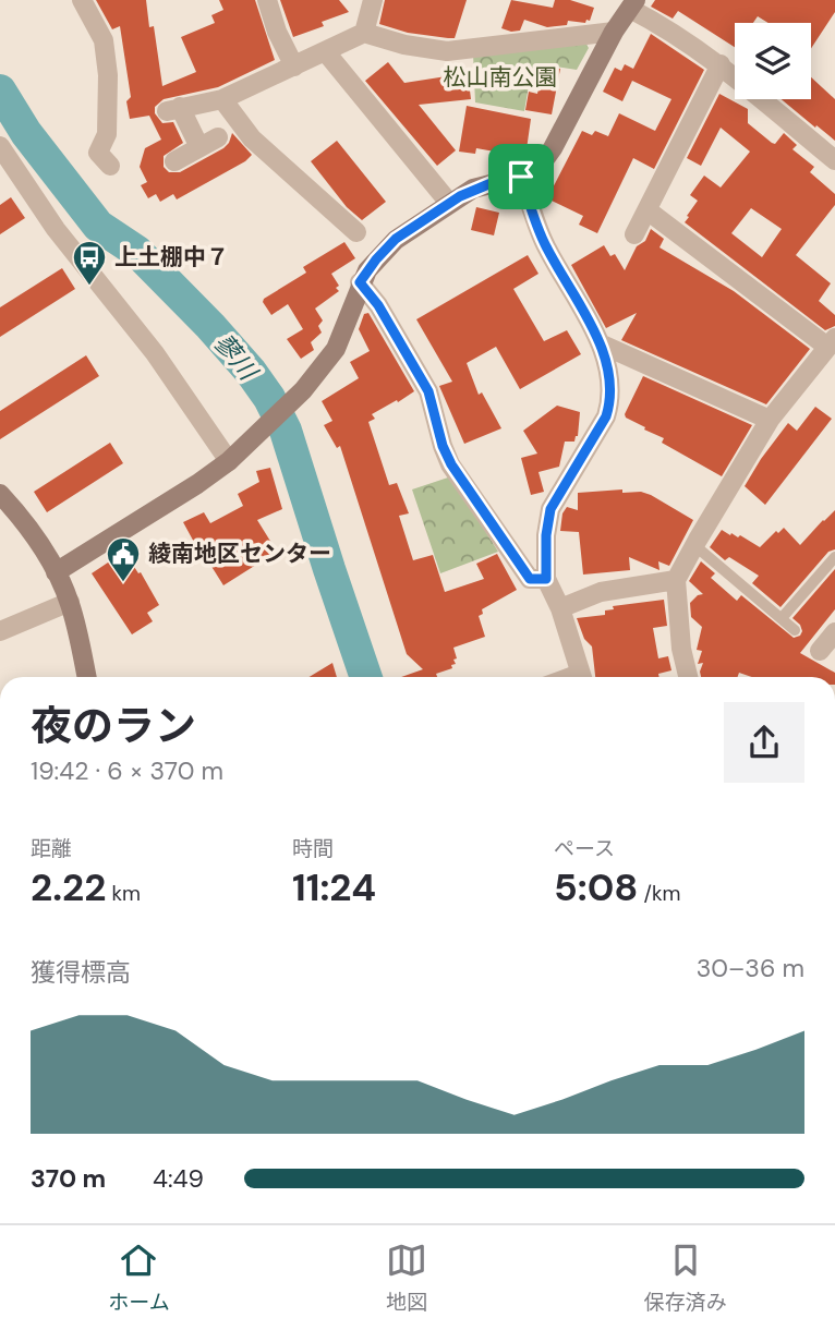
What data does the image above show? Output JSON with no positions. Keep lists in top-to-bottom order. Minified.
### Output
{"water":["蓼川"],"parks":["松山南公園"],"places":{"bus stop":["上土棚中７"],"public building":["綾南地区センター"]},"page":{"heading":["夜のラン","19:42 · 6 × 370 m"],"stats":[["距離","2.22 km"],["時間","11:24"],["ペース","5:08 /km"]],"chart":["獲得標高","30–36 m"],"list":[{"name":"370 m","note":"4:49"}],"tabs":["ホーム","地図","保存済み"]}}
